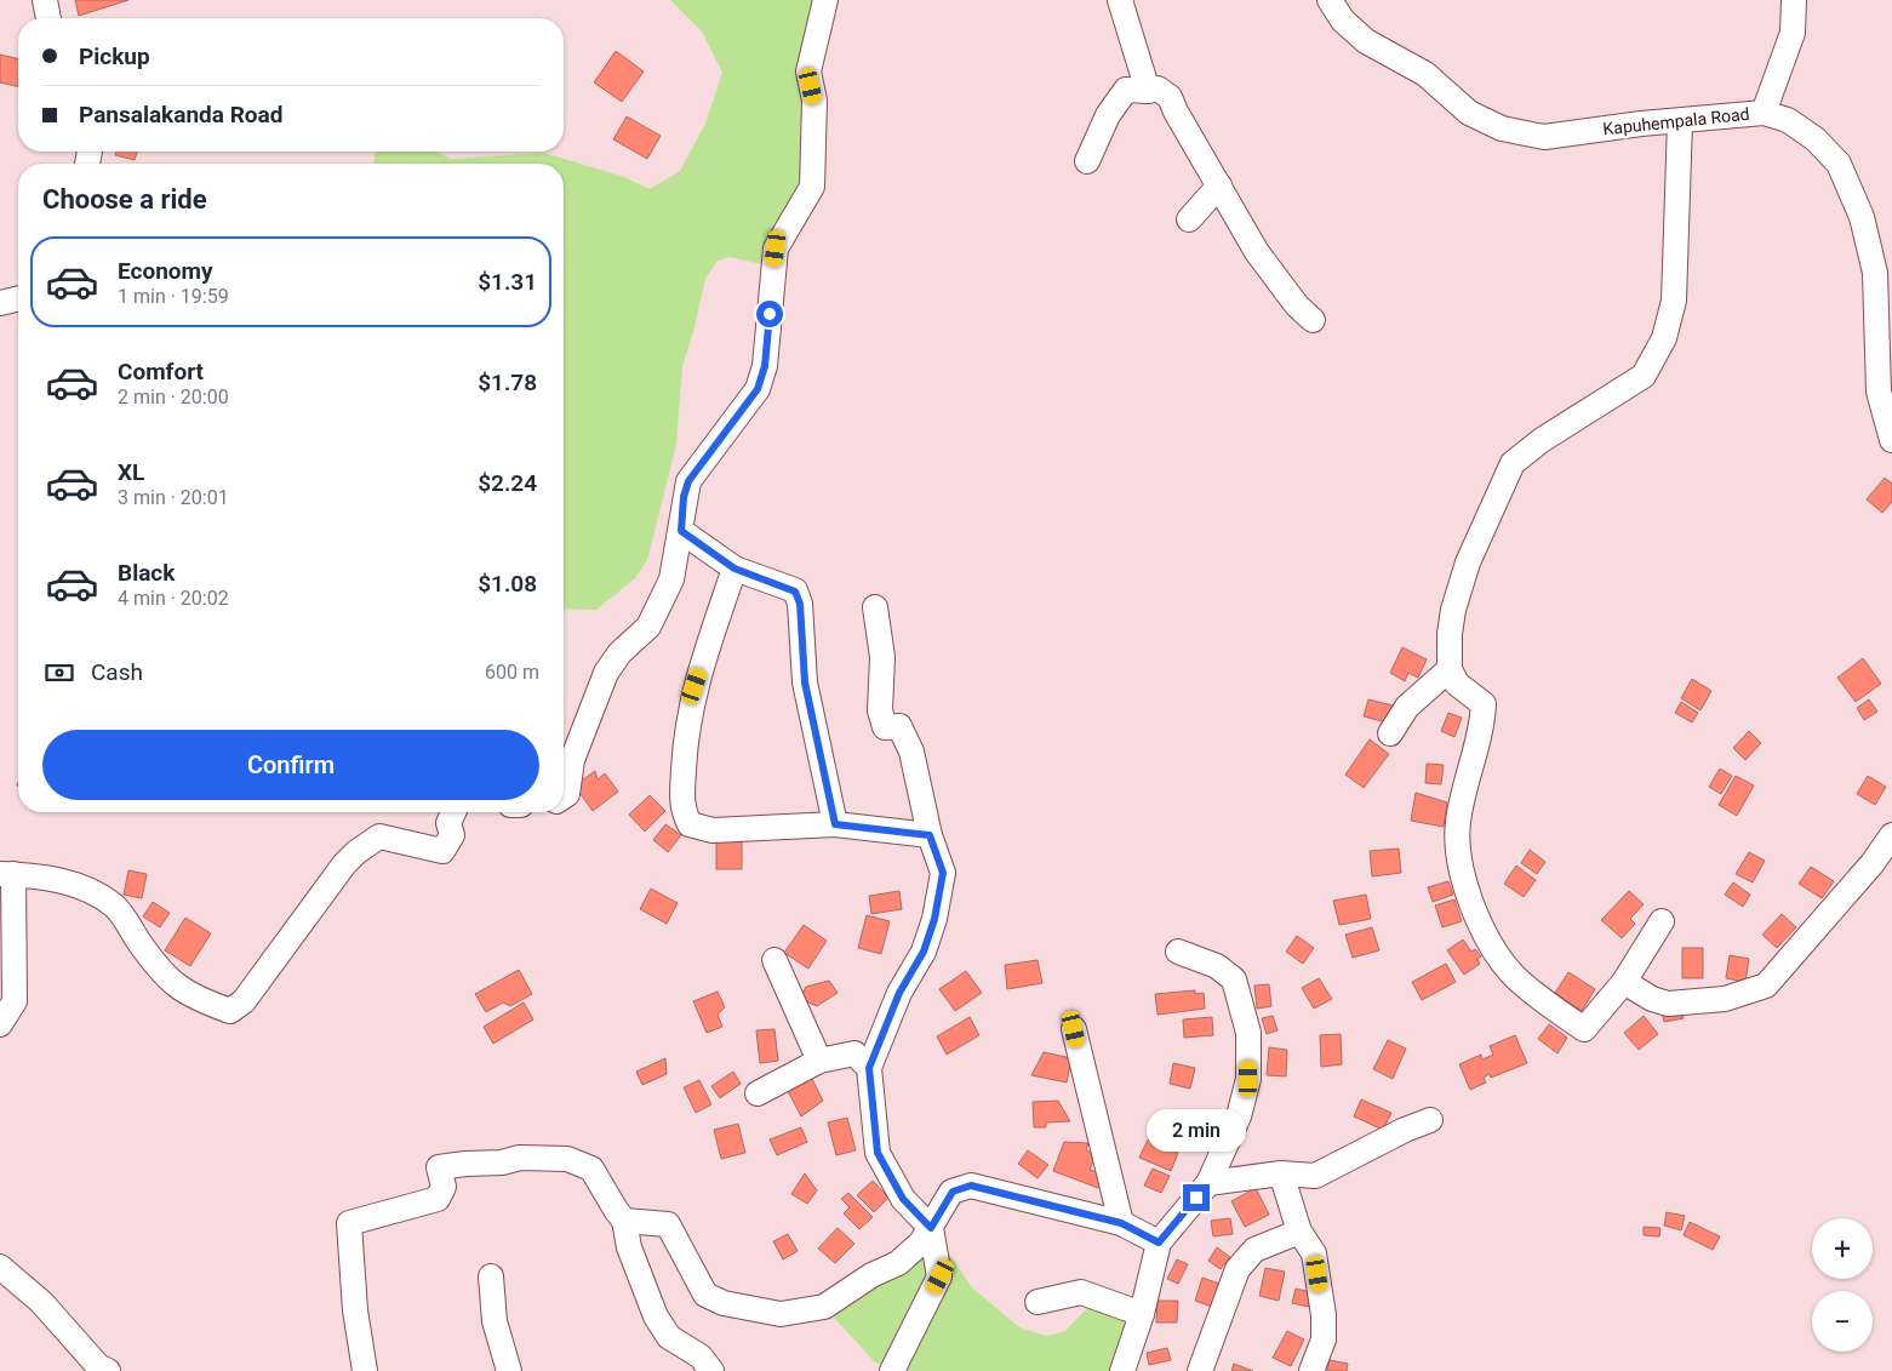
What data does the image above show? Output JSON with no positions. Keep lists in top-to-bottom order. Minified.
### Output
{"streets":{"street":["Kapuhempala Road"]},"page":{"banner":["Pickup","Pansalakanda Road"],"heading":"Choose a ride","list":[{"name":"Economy","note":"1 min · 19:59","value":"$1.31"},{"name":"Comfort","note":"2 min · 20:00","value":"$1.78"},{"name":"XL","note":"3 min · 20:01","value":"$2.24"},{"name":"Black","note":"4 min · 20:02","value":"$1.08"}],"pay":["Cash","600 m"],"buttons":"Confirm","bubble":"2 min","map_buttons":["+","−"]}}
